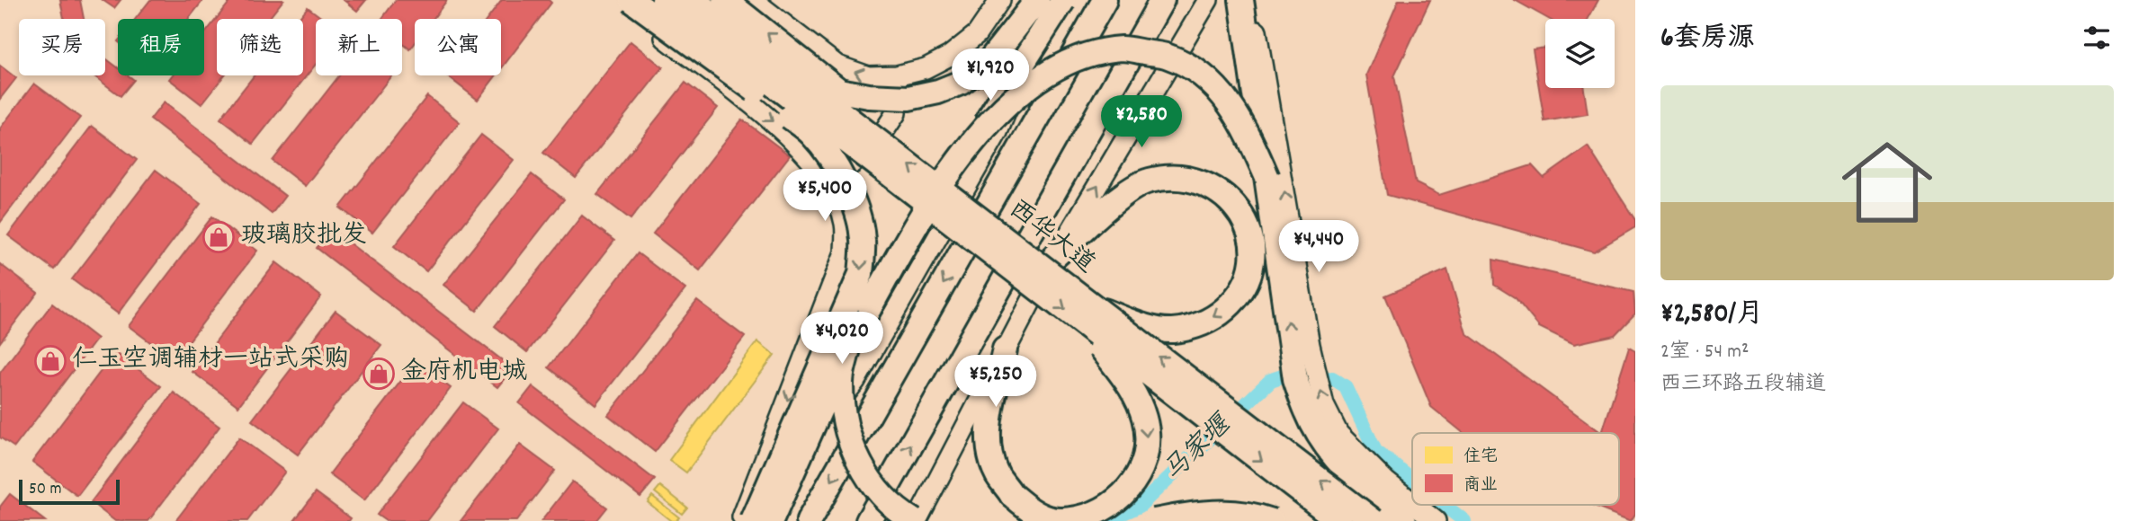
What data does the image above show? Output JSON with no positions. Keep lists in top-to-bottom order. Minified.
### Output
{"streets":{"highway":["西华大道"]},"water":["马家堰"],"places":{"shop":["玻璃胶批发","仁玉空调辅材一站式采购","金府机电城"]},"legend":["住宅","商业"],"scale_bar":"50 m","page":{"heading":"6套房源","chip":["买房","租房","筛选","新上","公寓"],"price":["¥1,920","¥2,580","¥5,400","¥4,440","¥4,020","¥5,250"],"list":[{"name":"¥2,580/月","note":"2室 · 54 m² · 西三环路五段辅道"}],"scale":"50 m"}}
